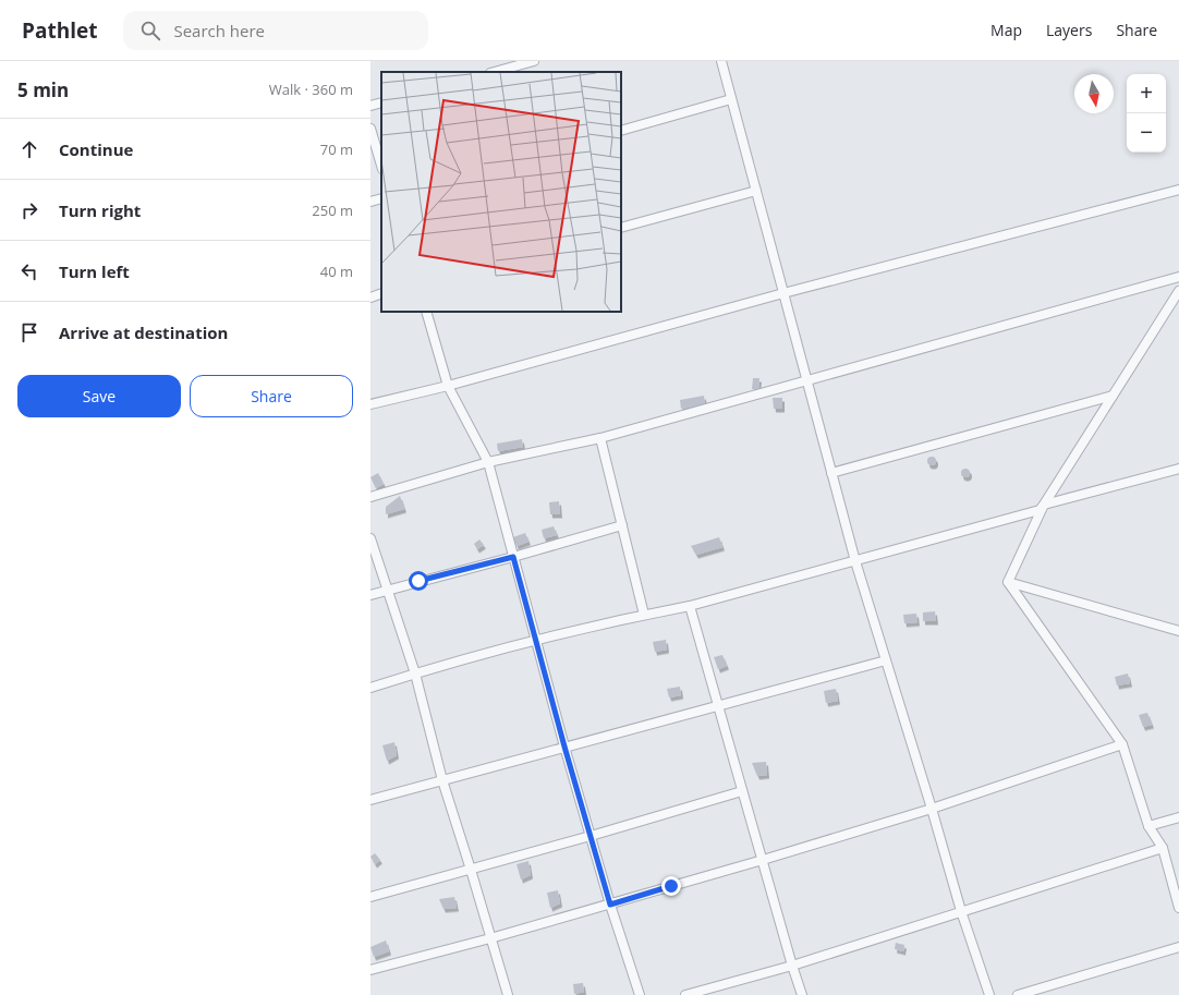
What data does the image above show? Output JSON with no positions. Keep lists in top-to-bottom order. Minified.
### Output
{"north":"bottom","page":{"header":"Pathlet","search":"Search here","nav":["Map","Layers","Share"],"heading":["5 min","Walk · 360 m"],"map_buttons":["+","−"],"list":[["Continue","70 m"],["Turn right","250 m"],["Turn left","40 m"],"Arrive at destination"],"buttons":["Save","Share"]}}
